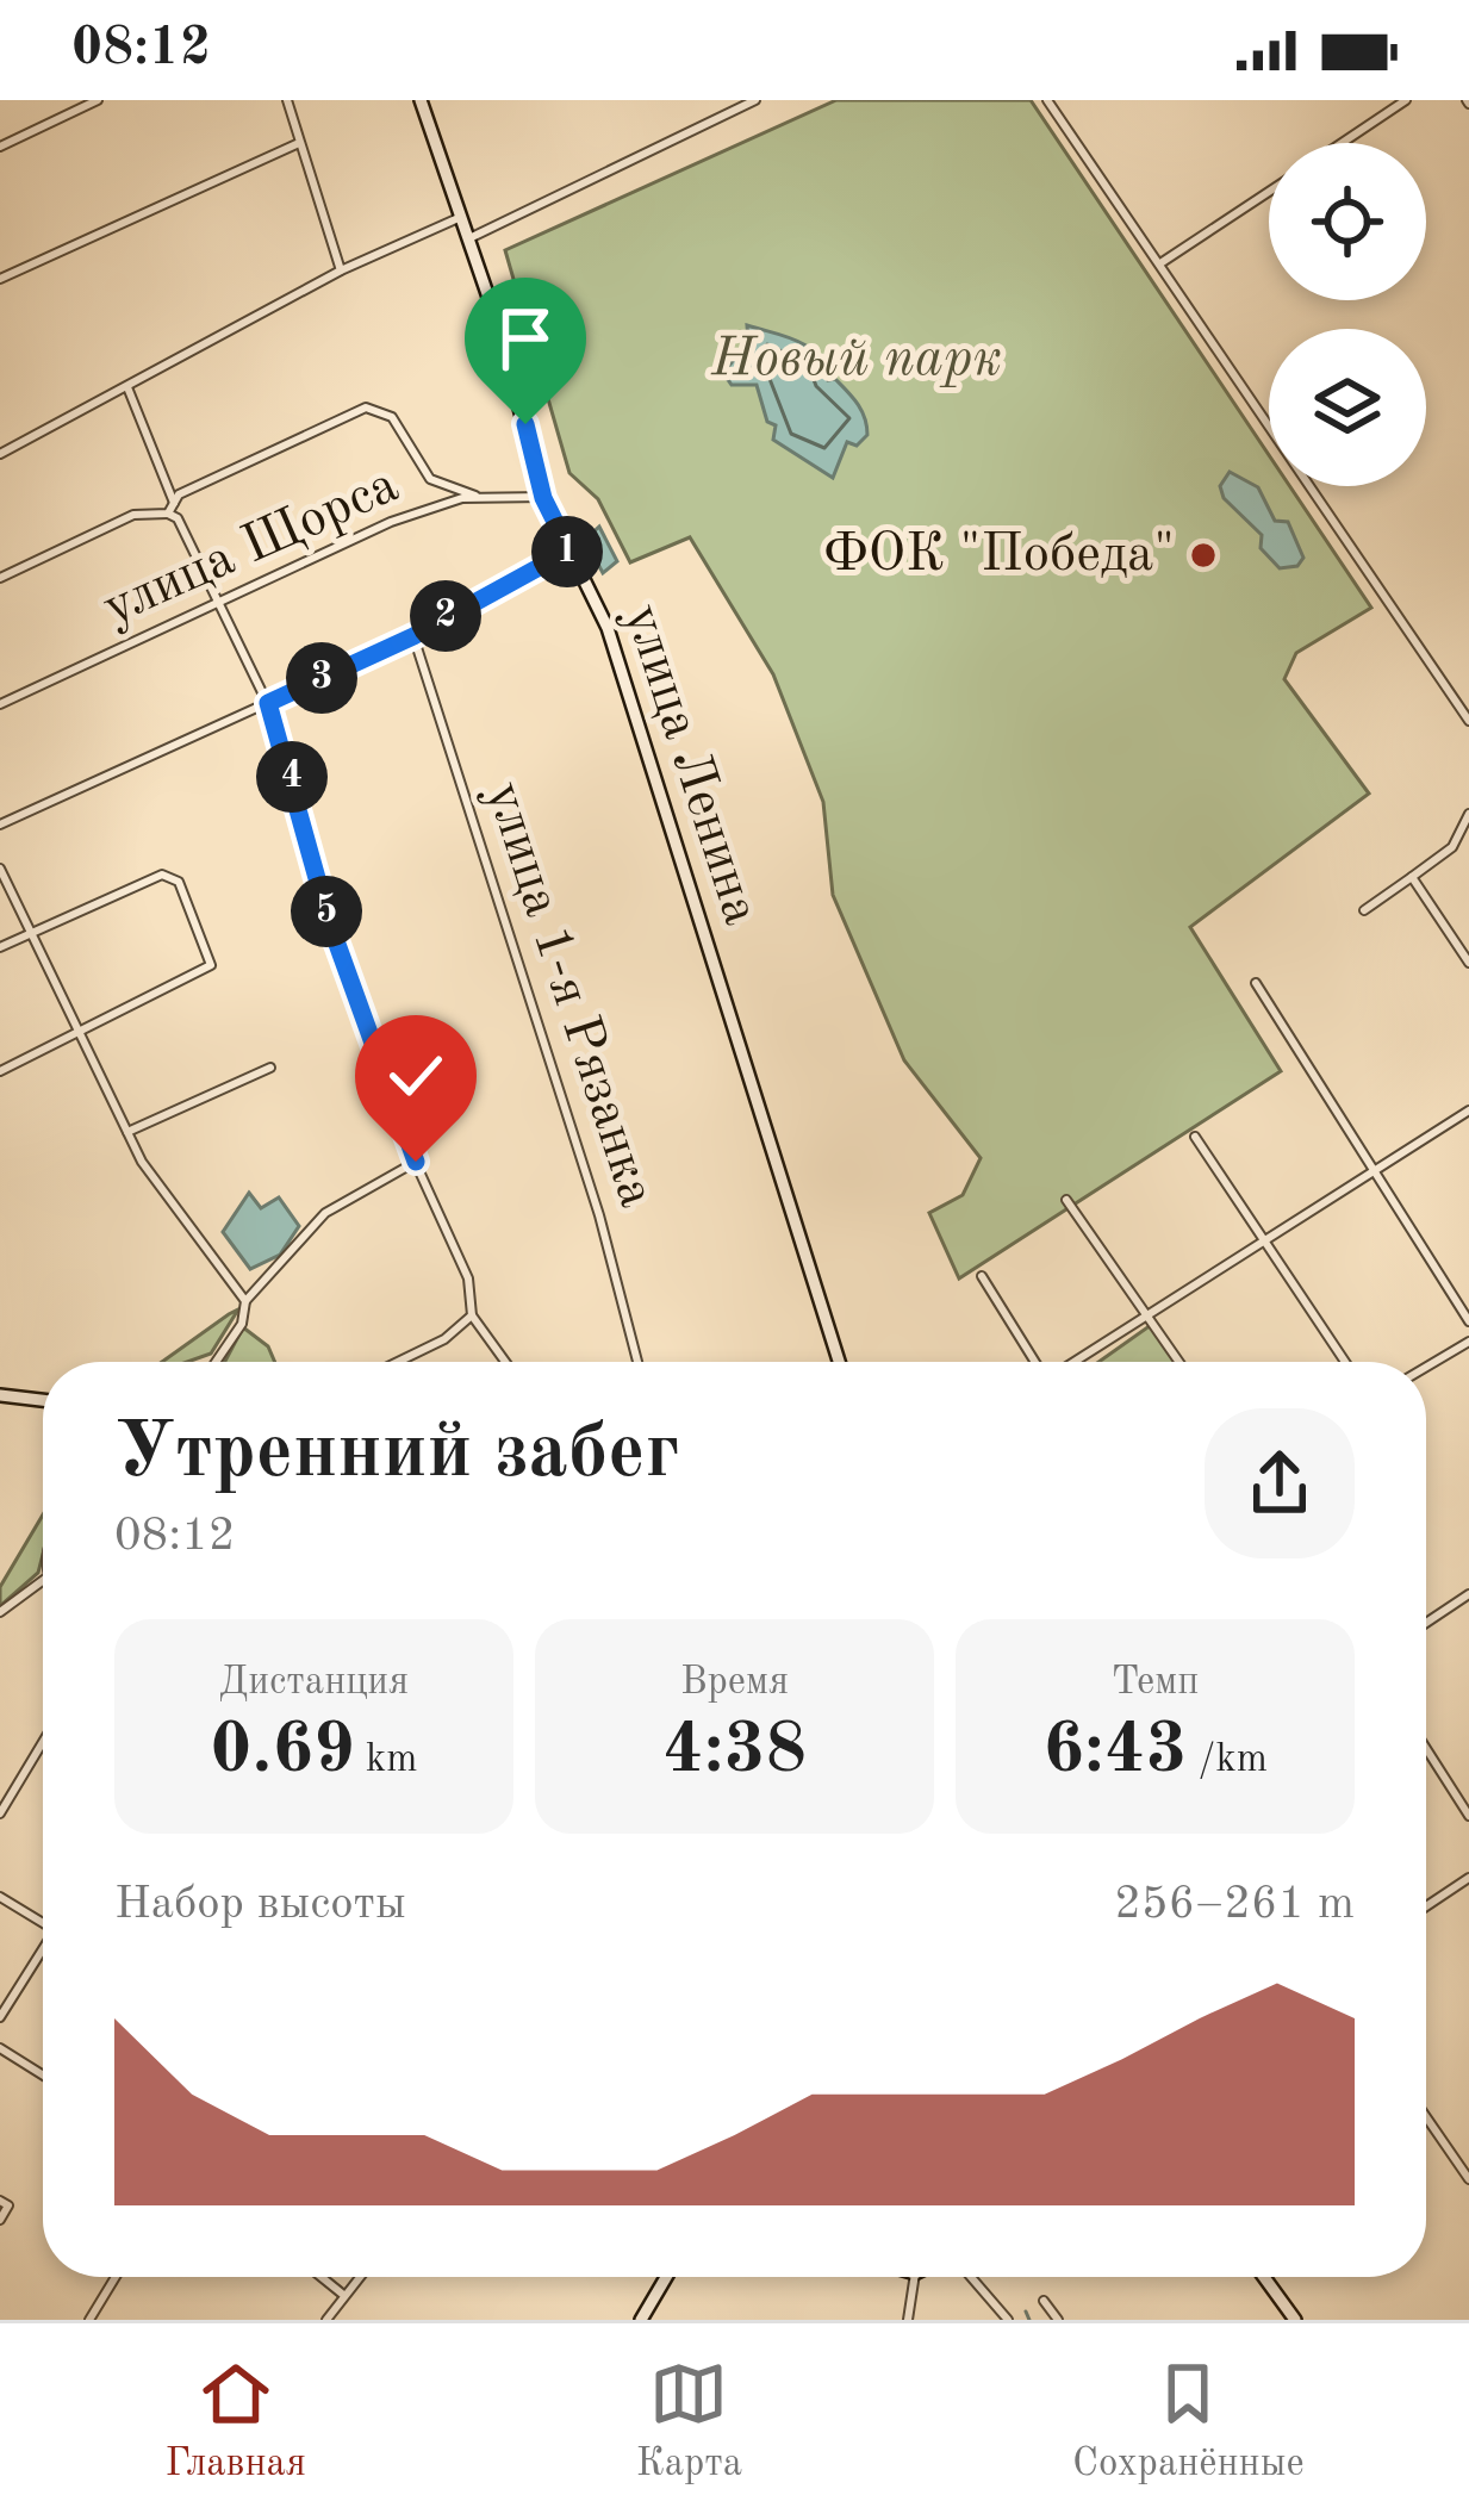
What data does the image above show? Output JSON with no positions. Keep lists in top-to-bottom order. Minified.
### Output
{"streets":{"street":["улица Щорса","улица Ленина","улица 1-я Рязанка"]},"crossings":[["улица Щорса","улица Ленина"]],"parks":["Новый парк"],"places":["ФОК \"Победа\""],"page":{"status":"08:12","pins":["1","2","3","4","5"],"heading":["Утренний забег","08:12"],"stats":[["Дистанция","0.69 km"],["Время","4:38"],["Темп","6:43 /km"]],"chart":["Набор высоты","256–261 m"],"tabs":["Главная","Карта","Сохранённые"]}}
